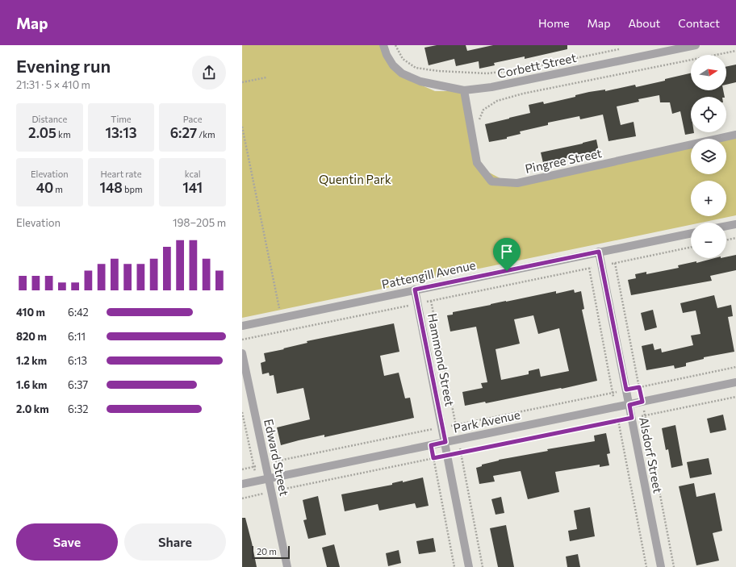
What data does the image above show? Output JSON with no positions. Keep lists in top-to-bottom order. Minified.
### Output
{"streets":{"street":["Corbett Street","Pingree Street","Pattengill Avenue","Hammond Street","Park Avenue","Alsdorf Street","Edward Street"]},"crossings":[["Corbett Street","Pingree Street"],["Pattengill Avenue","Hammond Street"],["Pattengill Avenue","Alsdorf Street"],["Hammond Street","Park Avenue"],["Park Avenue","Alsdorf Street"],["Park Avenue","Edward Street"]],"parks":["Quentin Park"],"scale_bar":"20 m","north":"right","page":{"header":"Map","nav":["Home","Map","About","Contact"],"heading":["Evening run","21:31 · 5 × 410 m"],"map_buttons":["+","−"],"stats":[["Distance","2.05 km"],["Time","13:13"],["Pace","6:27 /km"],["Elevation","40 m"],["Heart rate","148 bpm"],["kcal","141"]],"chart":["Elevation","198–205 m"],"list":[{"name":"410 m","note":"6:42"},{"name":"820 m","note":"6:11"},{"name":"1.2 km","note":"6:13"},{"name":"1.6 km","note":"6:37"},{"name":"2.0 km","note":"6:32"}],"buttons":["Save","Share"],"scale":"20 m"}}
